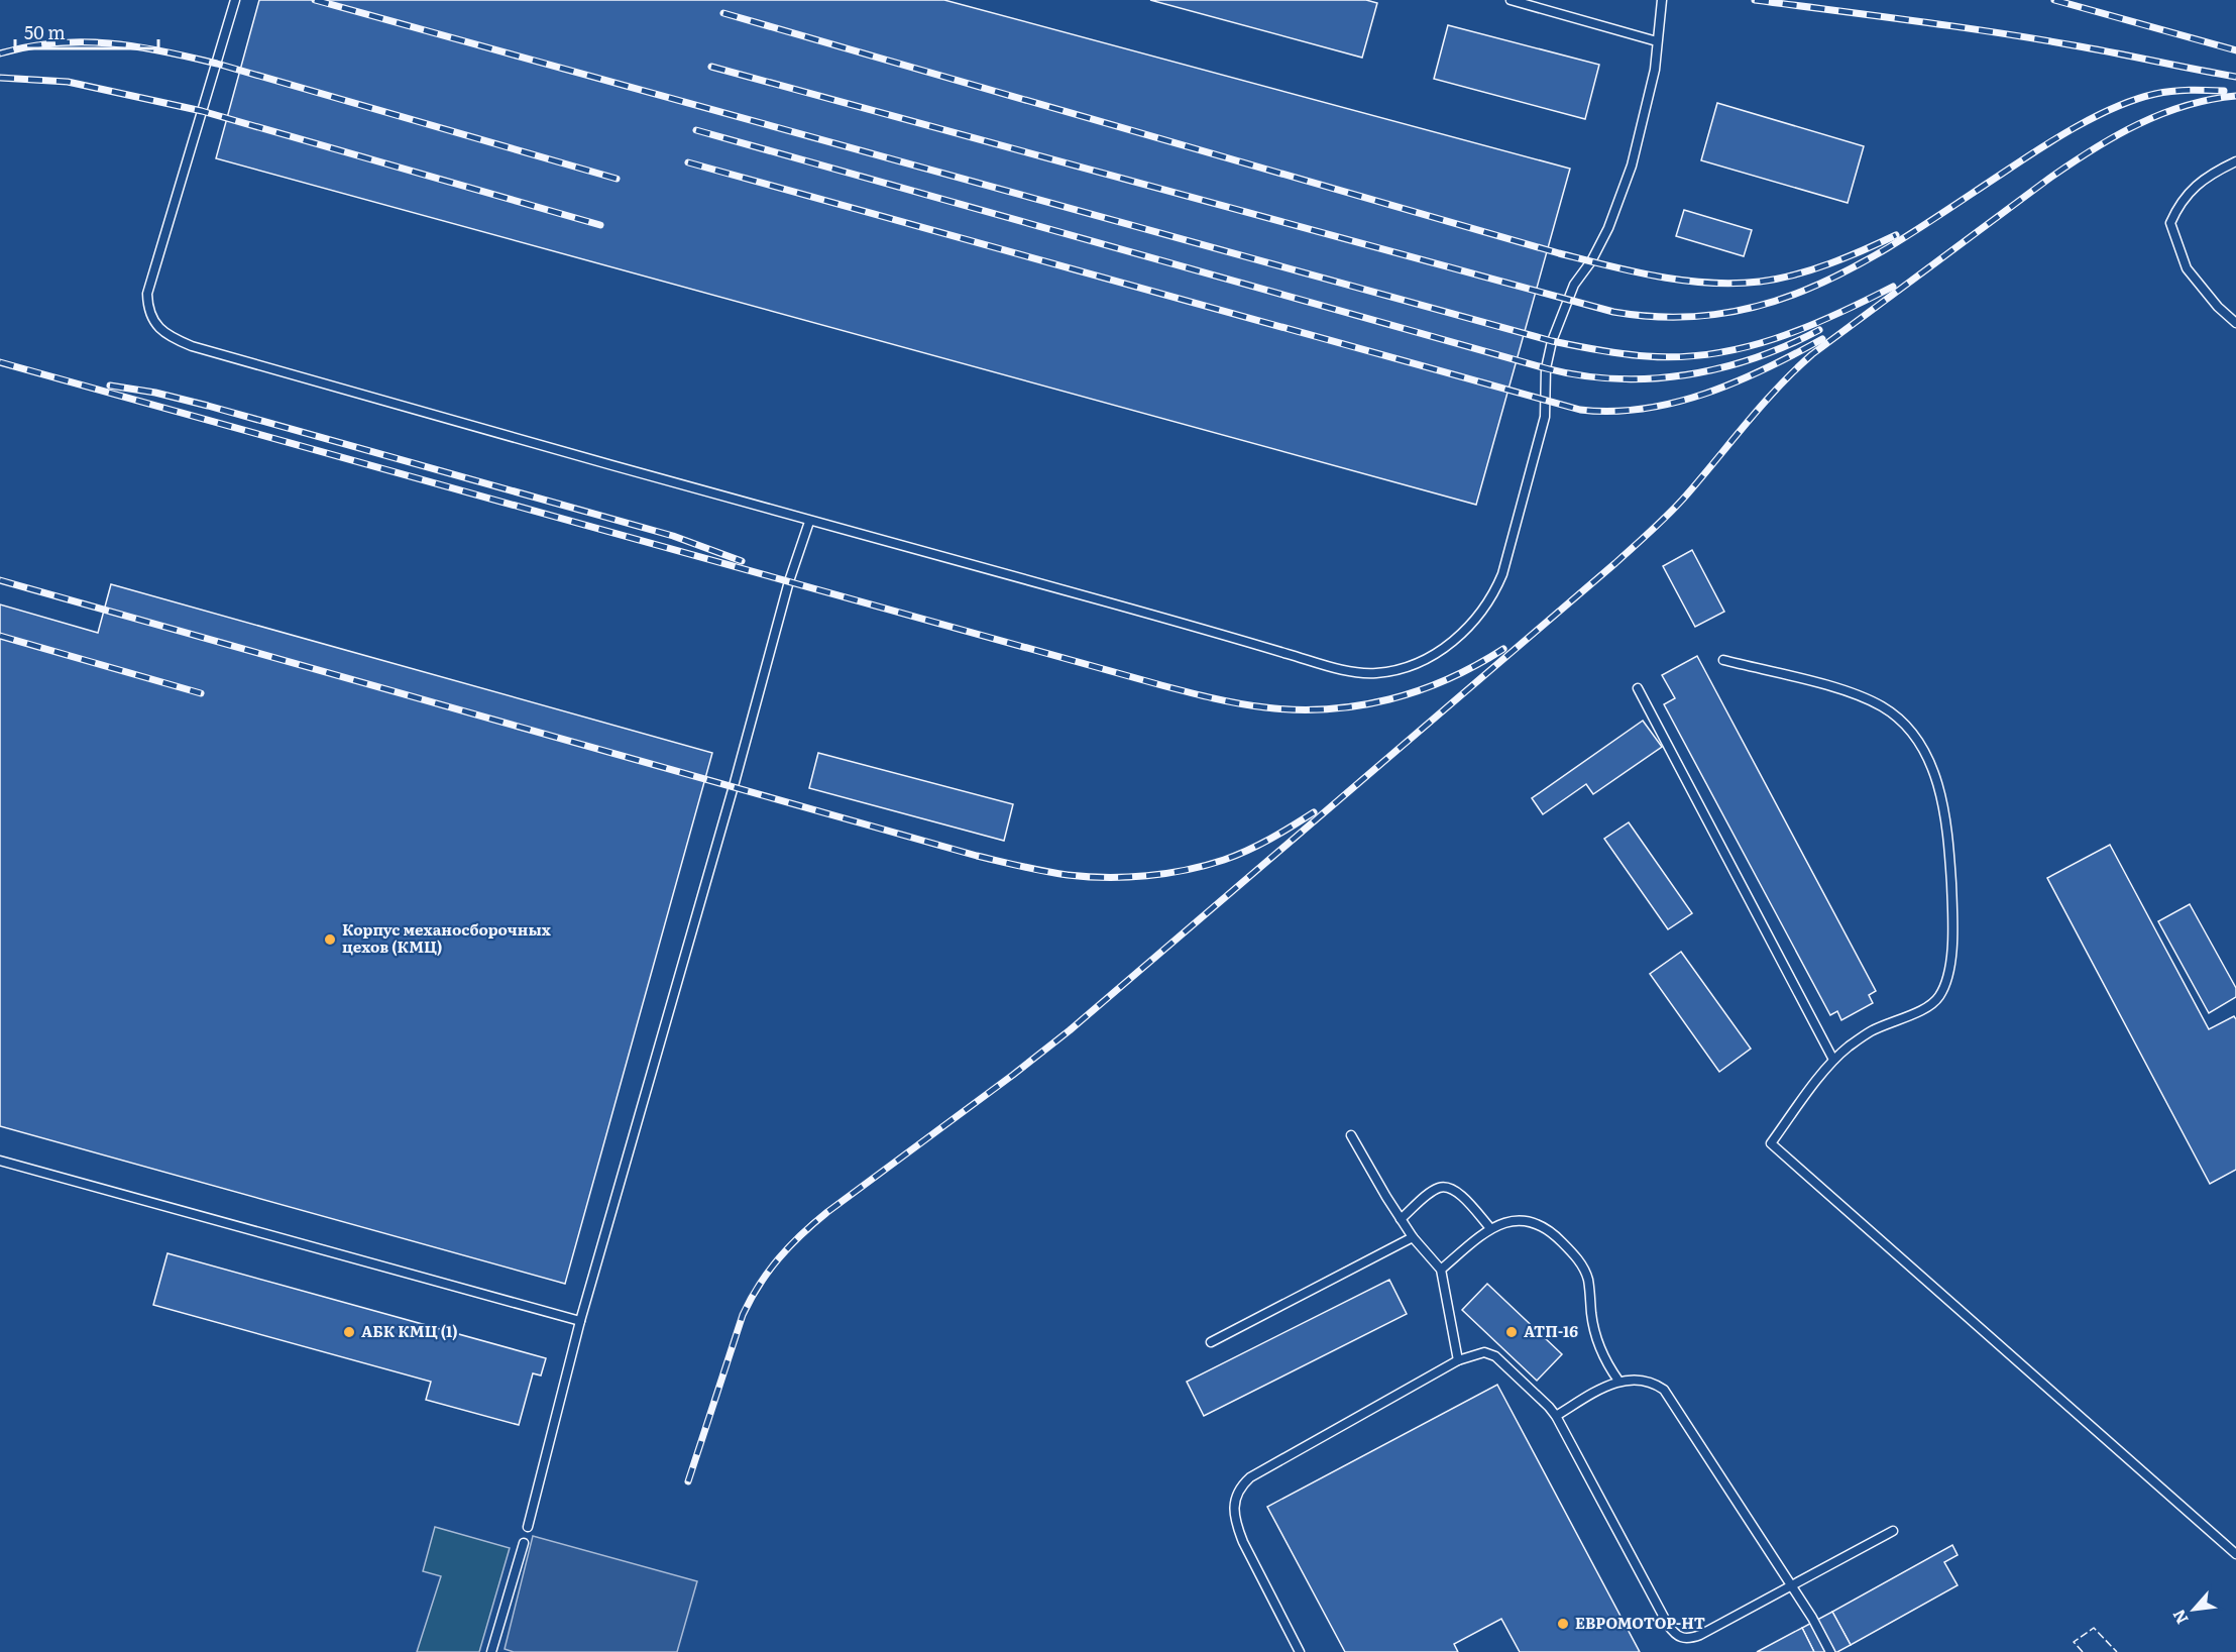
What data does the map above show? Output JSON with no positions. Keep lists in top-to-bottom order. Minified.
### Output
{"places":["Корпус механосборочных цехов (КМЦ)","АБК КМЦ (1)","АТП-16","ЕВРОМОТОР-НТ"],"scale_bar":"50 m","north":"bottom left"}
